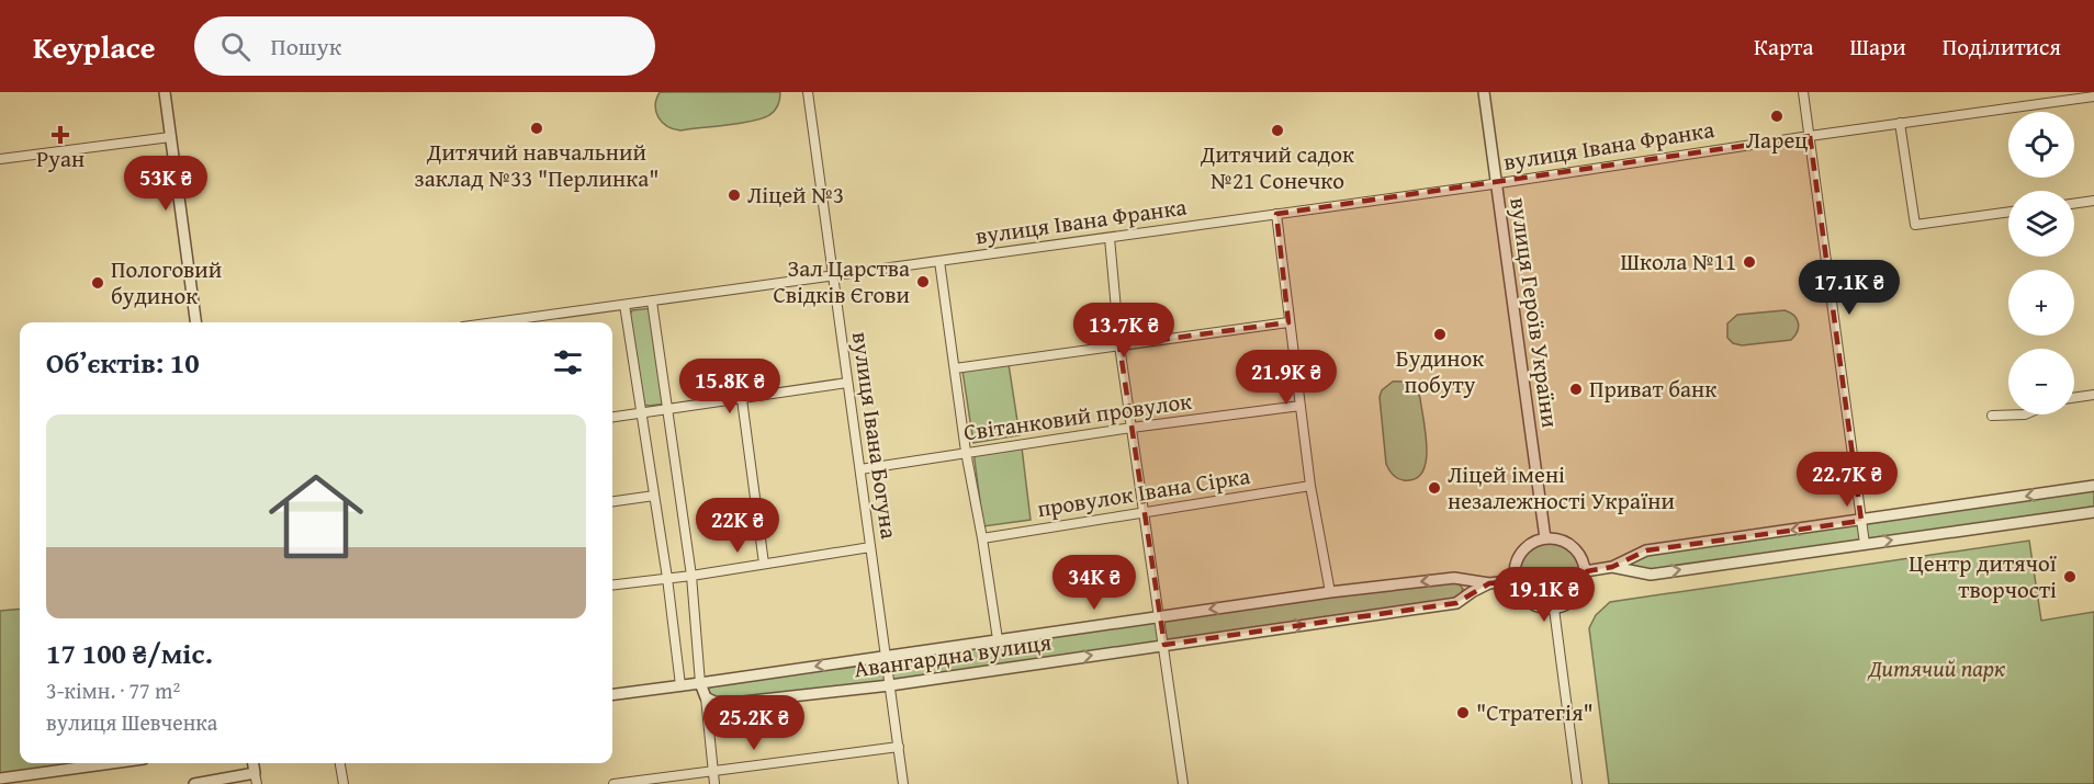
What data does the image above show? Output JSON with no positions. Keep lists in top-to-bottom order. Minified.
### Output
{"streets":{"street":["вулиця Івана Франка","вулиця Героїв України","Світанковий провулок","вулиця Івана Богуна","провулок Івана Сірка","Авангардна вулиця"]},"crossings":[["вулиця Івана Франка","вулиця Героїв України"],["вулиця Івана Франка","вулиця Івана Богуна"],["вулиця Героїв України","Авангардна вулиця"],["Світанковий провулок","вулиця Івана Богуна"],["вулиця Івана Богуна","Авангардна вулиця"]],"parks":["Дитячий парк"],"places":{"other":["Ларец","Дитячий навчальний заклад №33 \"Перлинка\"","Дитячий садок №21 Сонечко","Ліцей №3","Школа №11","Зал Царства Свідків Єгови","Пологовий будинок","Будинок побуту","Приват банк","Ліцей імені незалежності України","Центр дитячої творчості","\"Стратегія\""],"health":["Руан"]},"page":{"header":"Keyplace","search":"Пошук","nav":["Карта","Шари","Поділитися"],"map_buttons":["+","−"],"price":["53K ₴","17.1K ₴","13.7K ₴","21.9K ₴","15.8K ₴","22.7K ₴","22K ₴","34K ₴","19.1K ₴","25.2K ₴"],"heading":"Об’єктів: 10","list":[{"name":"17 100 ₴/міс.","note":"3-кімн. · 77 m² · вулиця Шевченка"}]}}
